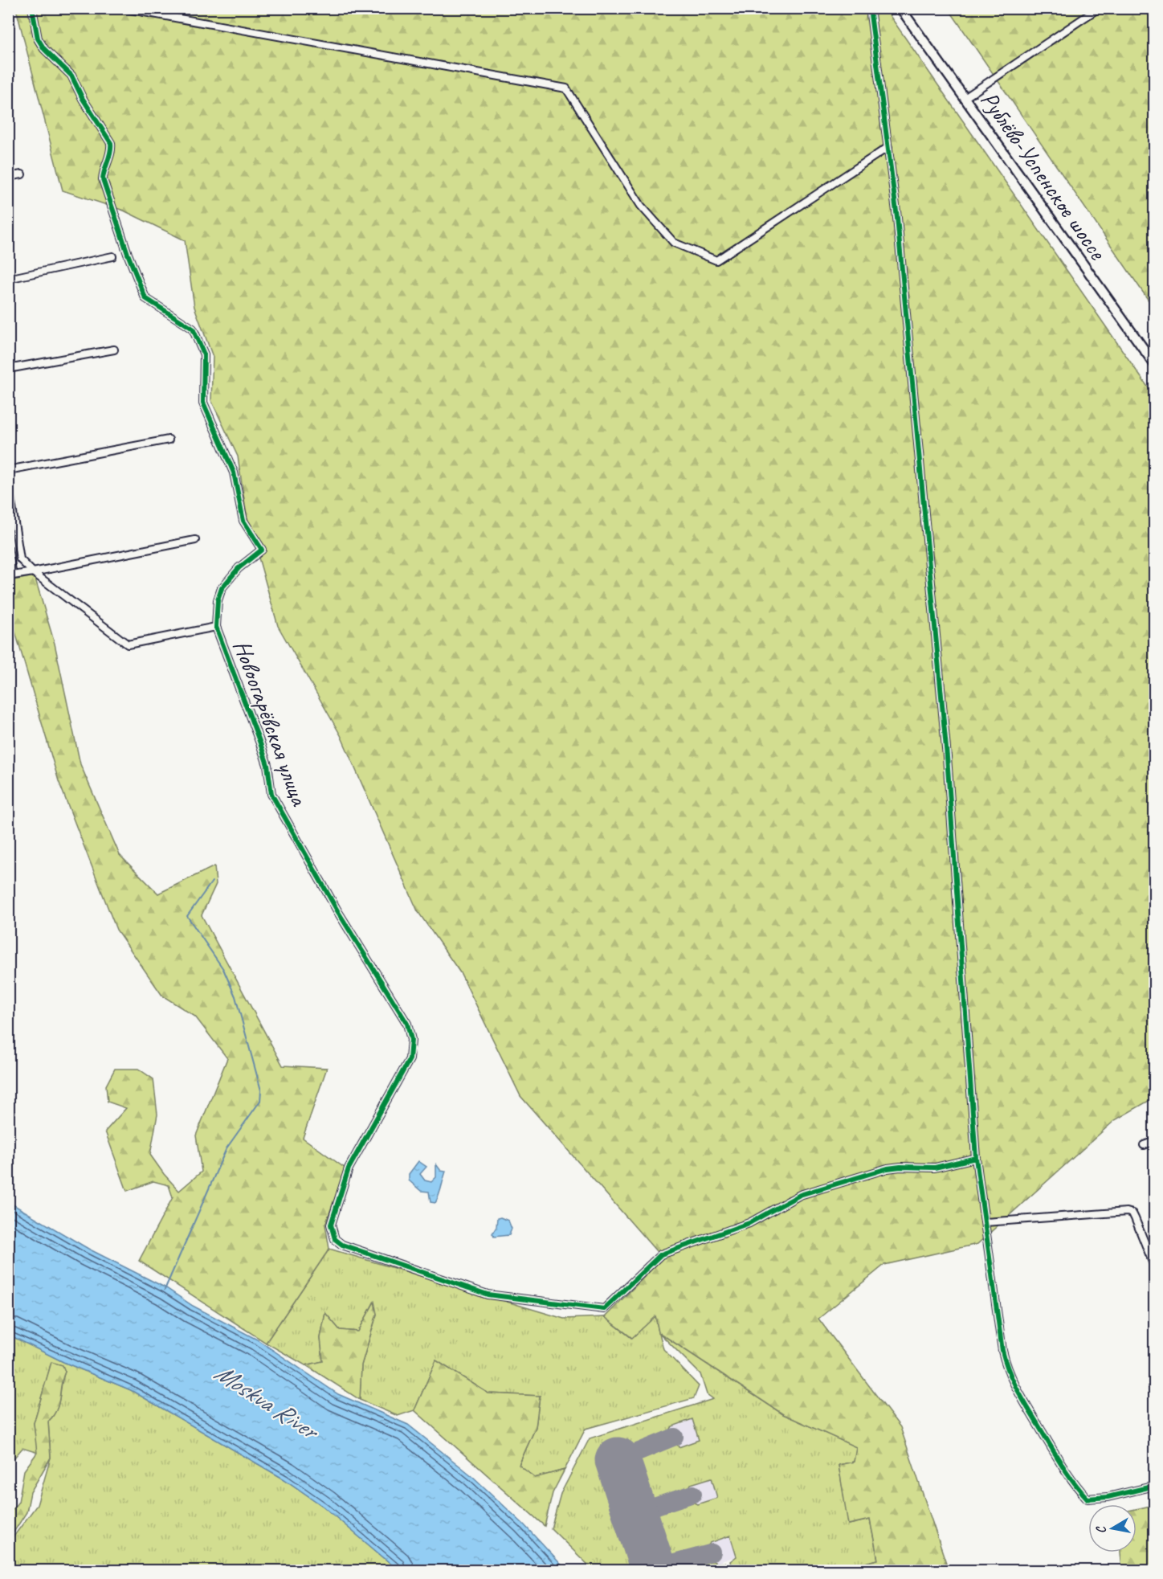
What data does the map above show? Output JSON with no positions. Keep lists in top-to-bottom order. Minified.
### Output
{"streets":{"main road":["Рублёво-Успенское шоссе"],"street":["Новоогарёвская улица"]},"water":["Moskva River"],"north":"left"}
